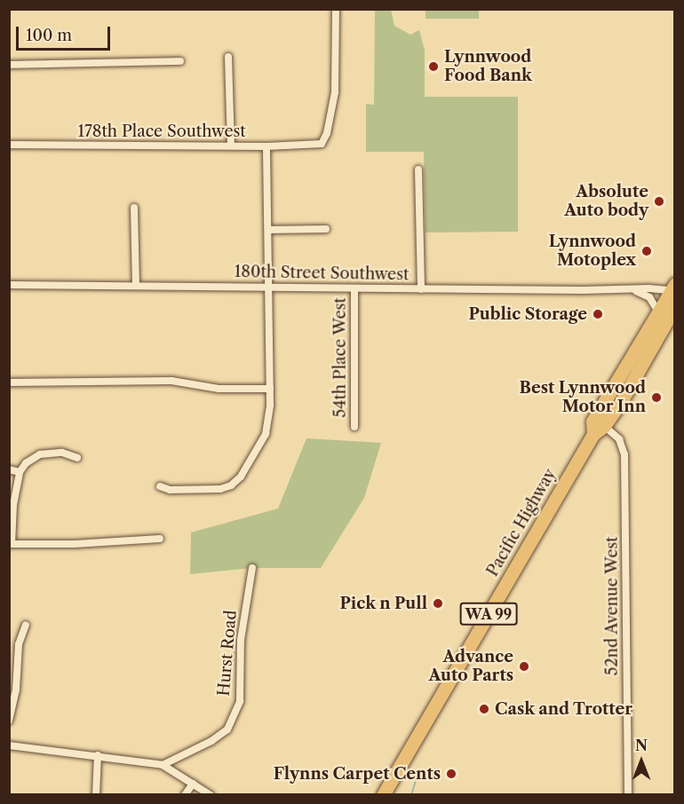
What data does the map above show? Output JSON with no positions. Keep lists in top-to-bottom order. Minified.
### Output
{"streets":{"highway":["Pacific Highway","WA 99"],"street":["178th Place Southwest","180th Street Southwest","54th Place West","52nd Avenue West","Hurst Road"]},"crossings":[["180th Street Southwest","54th Place West"],["180th Street Southwest","Pacific Highway"],["Pacific Highway","52nd Avenue West"]],"places":["Lynnwood Food Bank","Absolute Auto body","Lynnwood Motoplex","Public Storage","Best Lynnwood Motor Inn","Pick n Pull","Advance Auto Parts","Cask and Trotter","Flynns Carpet Cents"],"scale_bar":"100 m","north":"top"}
